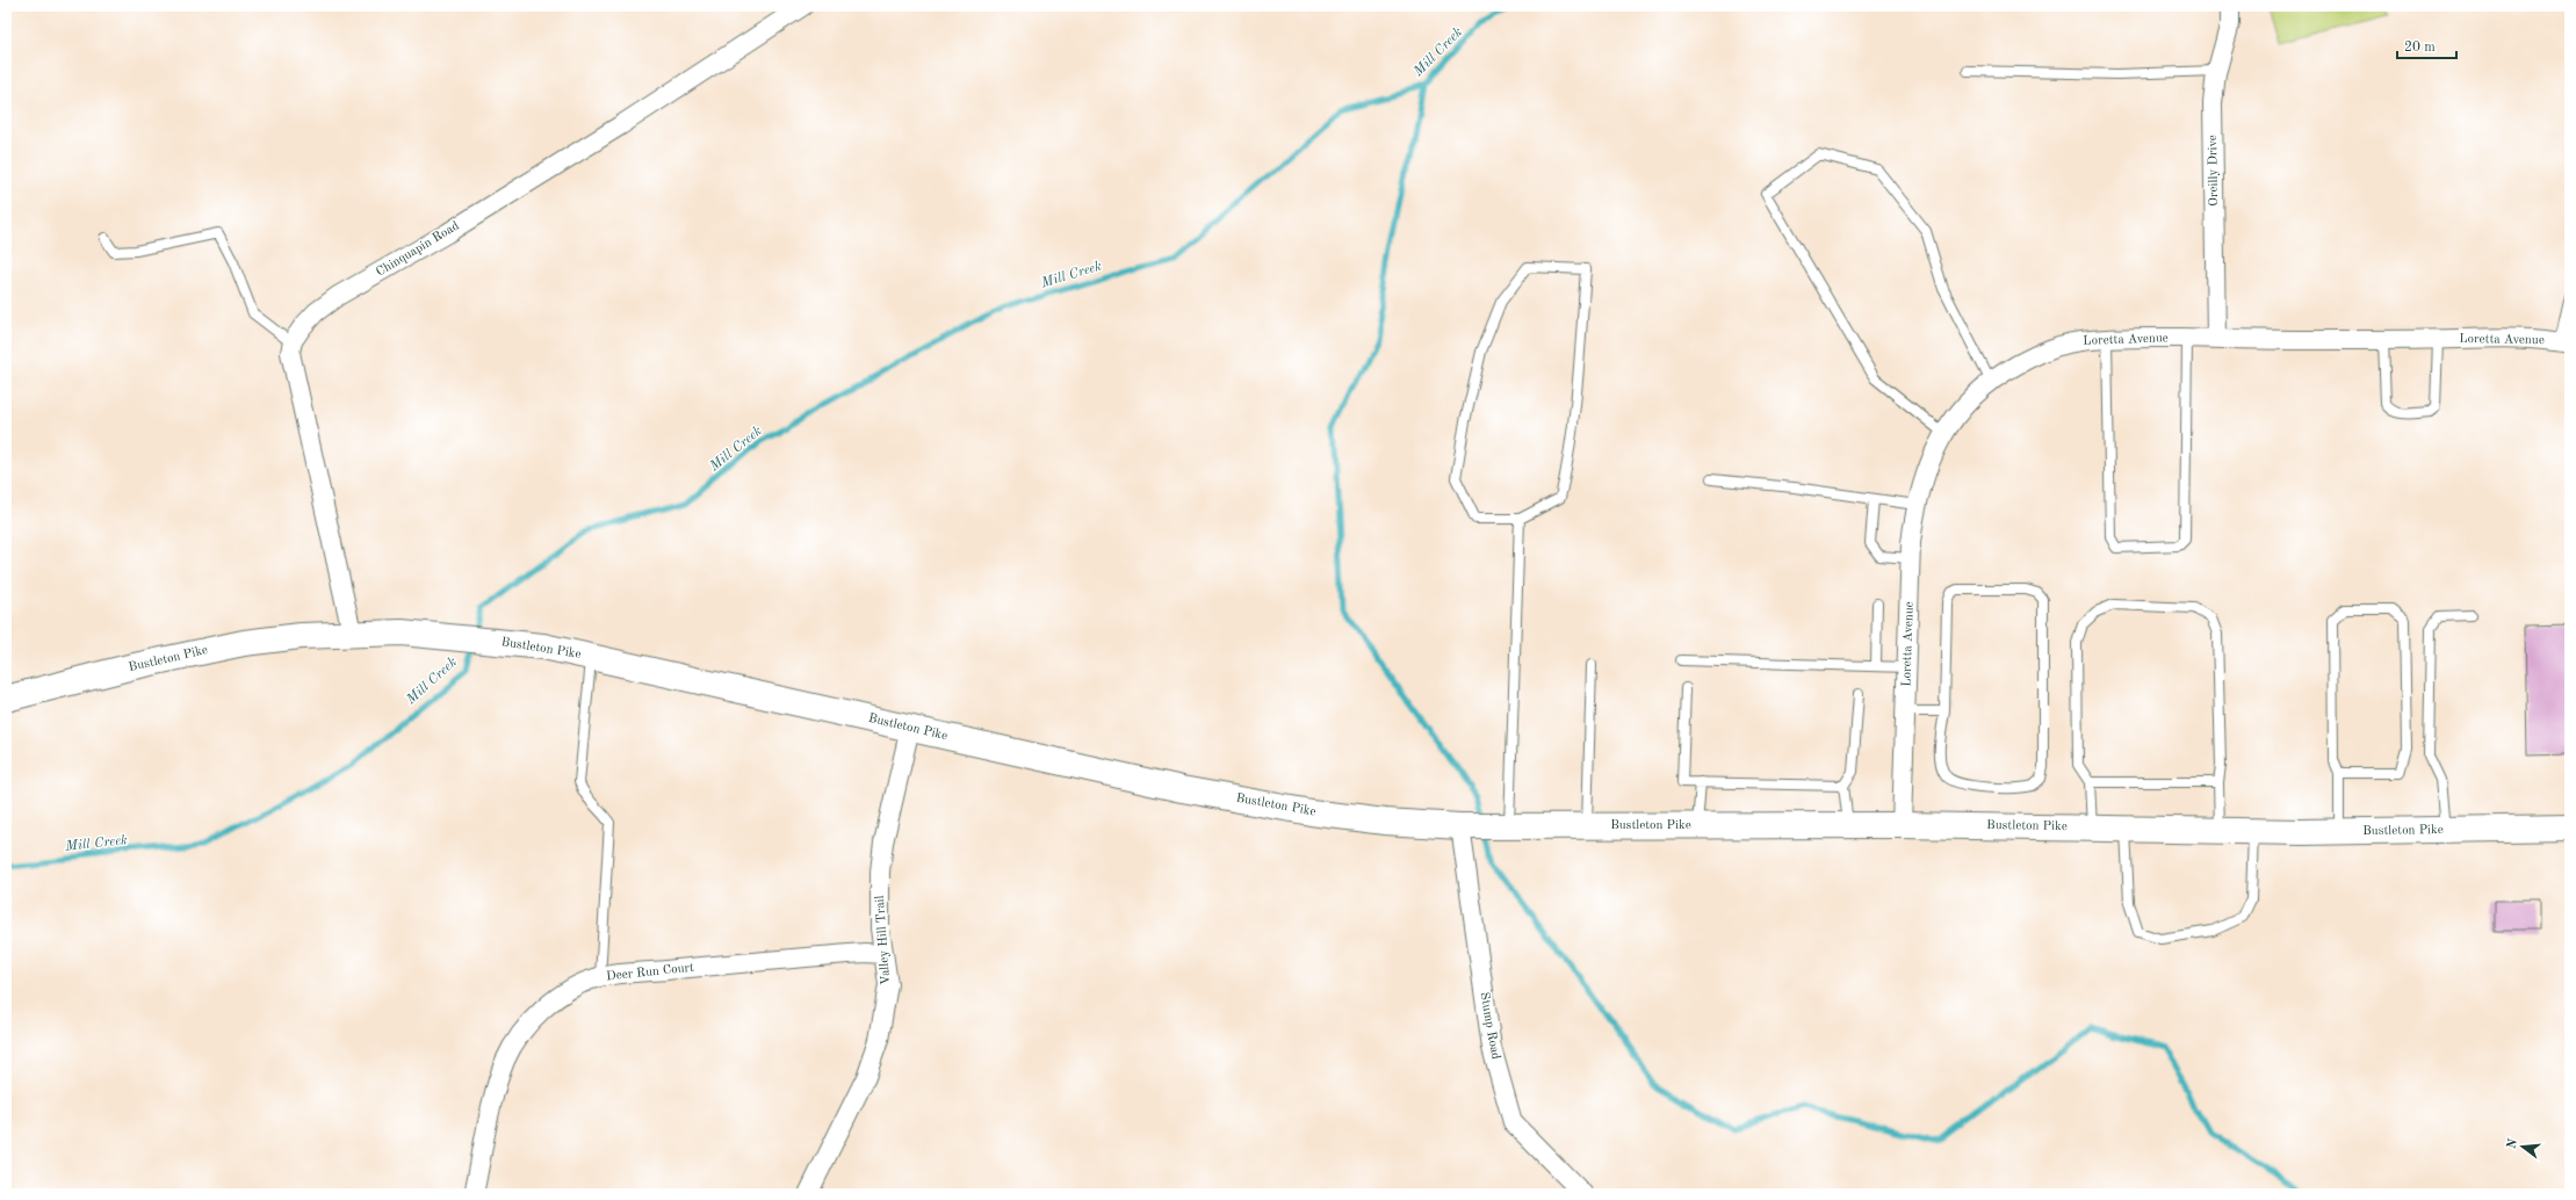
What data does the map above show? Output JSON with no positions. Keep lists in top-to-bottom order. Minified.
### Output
{"streets":{"main road":["Bustleton Pike"],"street":["Oreilly Drive","Chinquapin Road","Loretta Avenue","Valley Hill Trail","Deer Run Court","Stump Road"]},"crossings":[["Oreilly Drive","Loretta Avenue"],["Loretta Avenue","Bustleton Pike"],["Bustleton Pike","Valley Hill Trail"],["Bustleton Pike","Stump Road"],["Valley Hill Trail","Deer Run Court"]],"water":["Mill Creek"],"scale_bar":"20 m","north":"left"}
